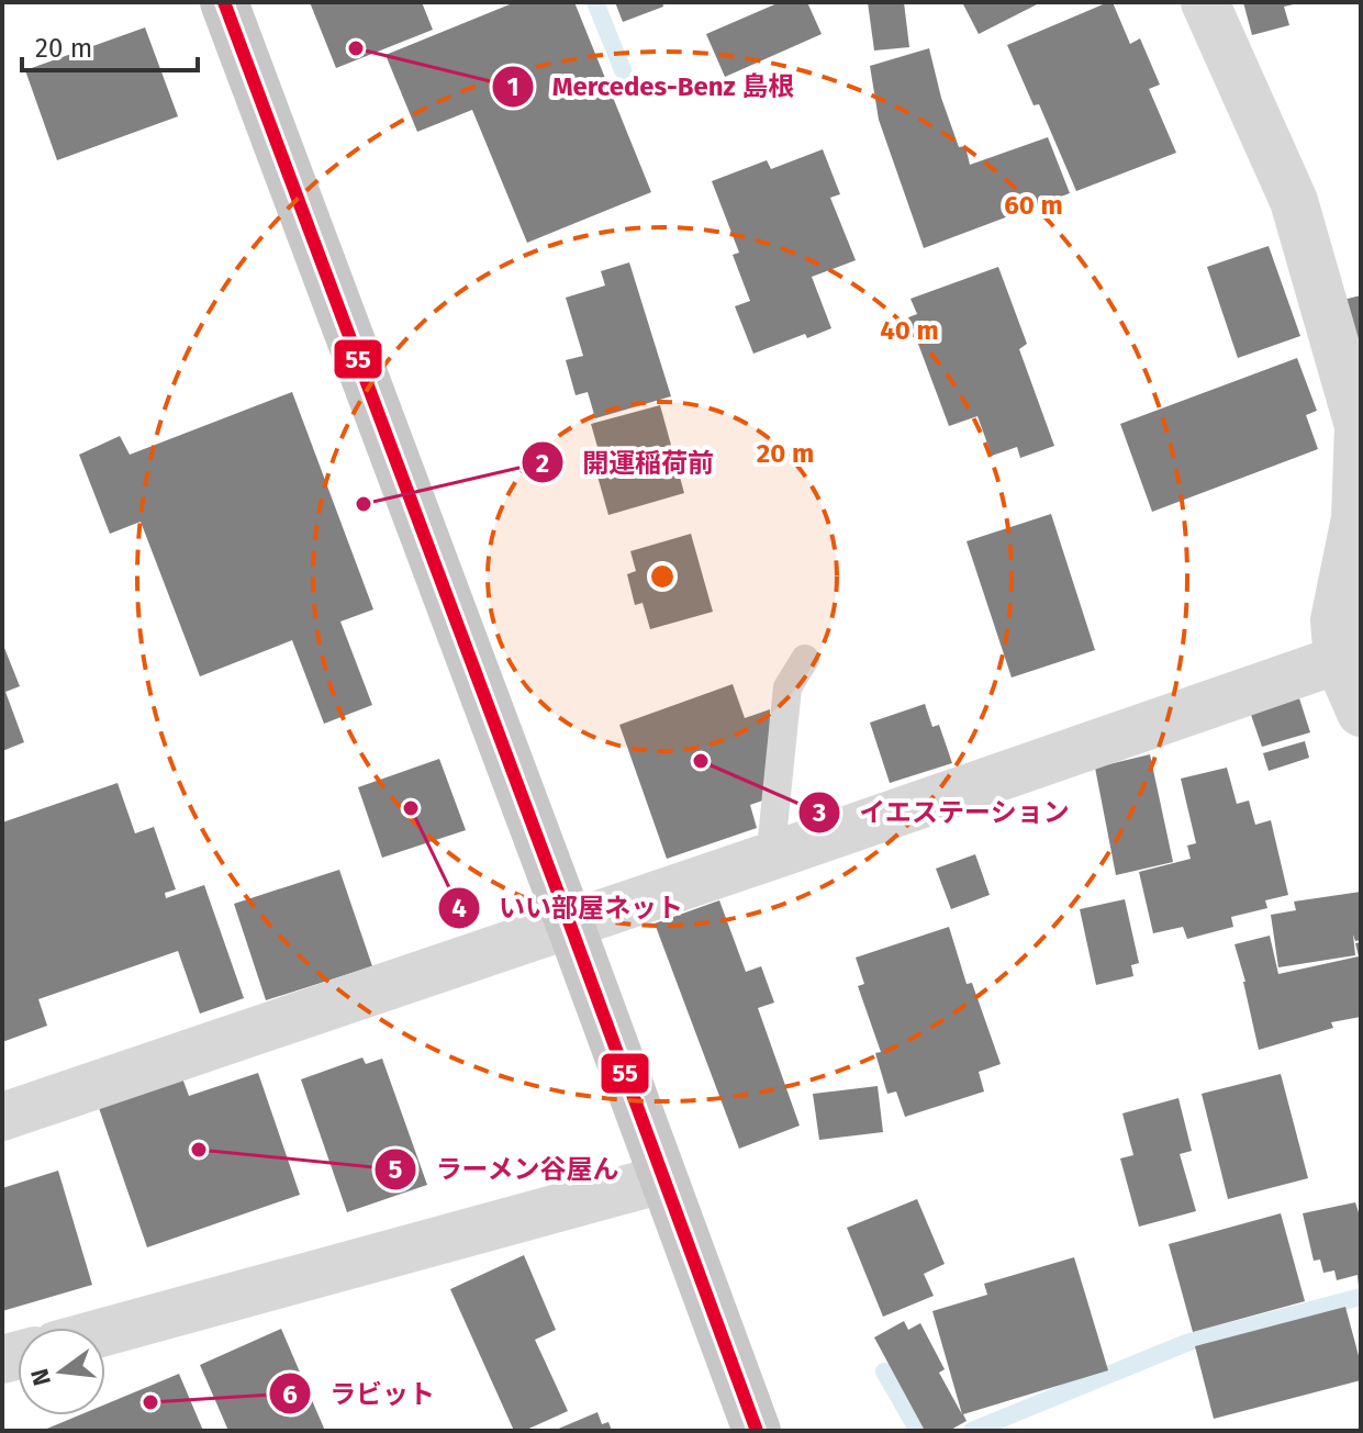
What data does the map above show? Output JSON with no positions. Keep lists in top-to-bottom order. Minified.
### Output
{"places":["Mercedes-Benz 島根","開運稲荷前","イエステーション","いい部屋ネット","ラーメン谷屋ん","ラビット"],"lines":["transit line 55"],"scale_bar":"20 m","north":"left","rings":["60 m","40 m","20 m"]}
